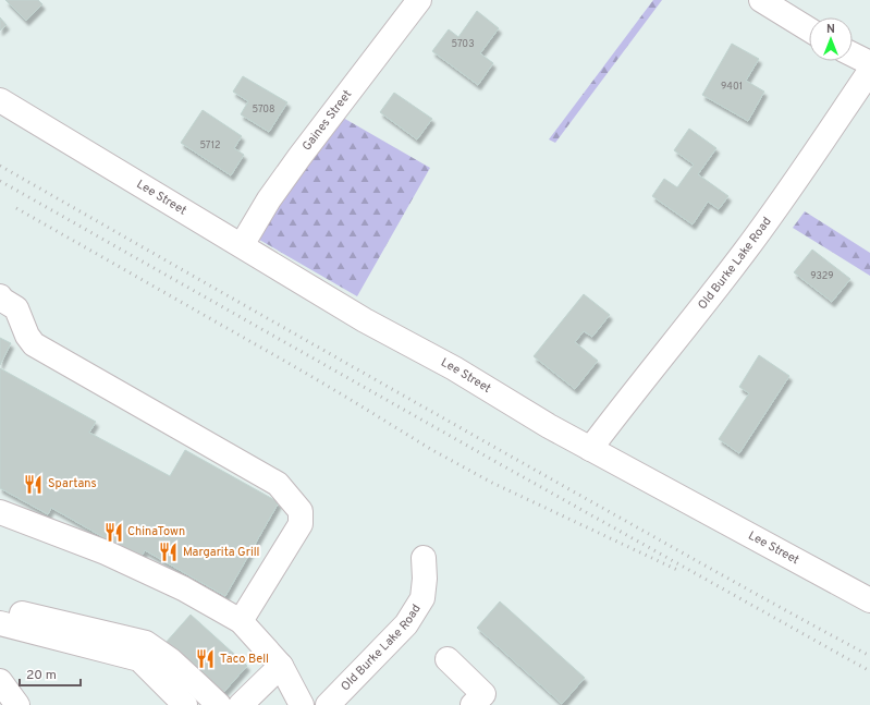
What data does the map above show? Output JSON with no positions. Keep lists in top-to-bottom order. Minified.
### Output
{"streets":{"street":["Gaines Street","Lee Street","Old Burke Lake Road"]},"crossings":[["Gaines Street","Lee Street"],["Lee Street","Old Burke Lake Road"]],"places":{"restaurant":["Spartans","ChinaTown","Margarita Grill","Taco Bell"]},"house_numbers":["5703","9401","5708","5712","9329"],"scale_bar":"20 m","north":"top"}
